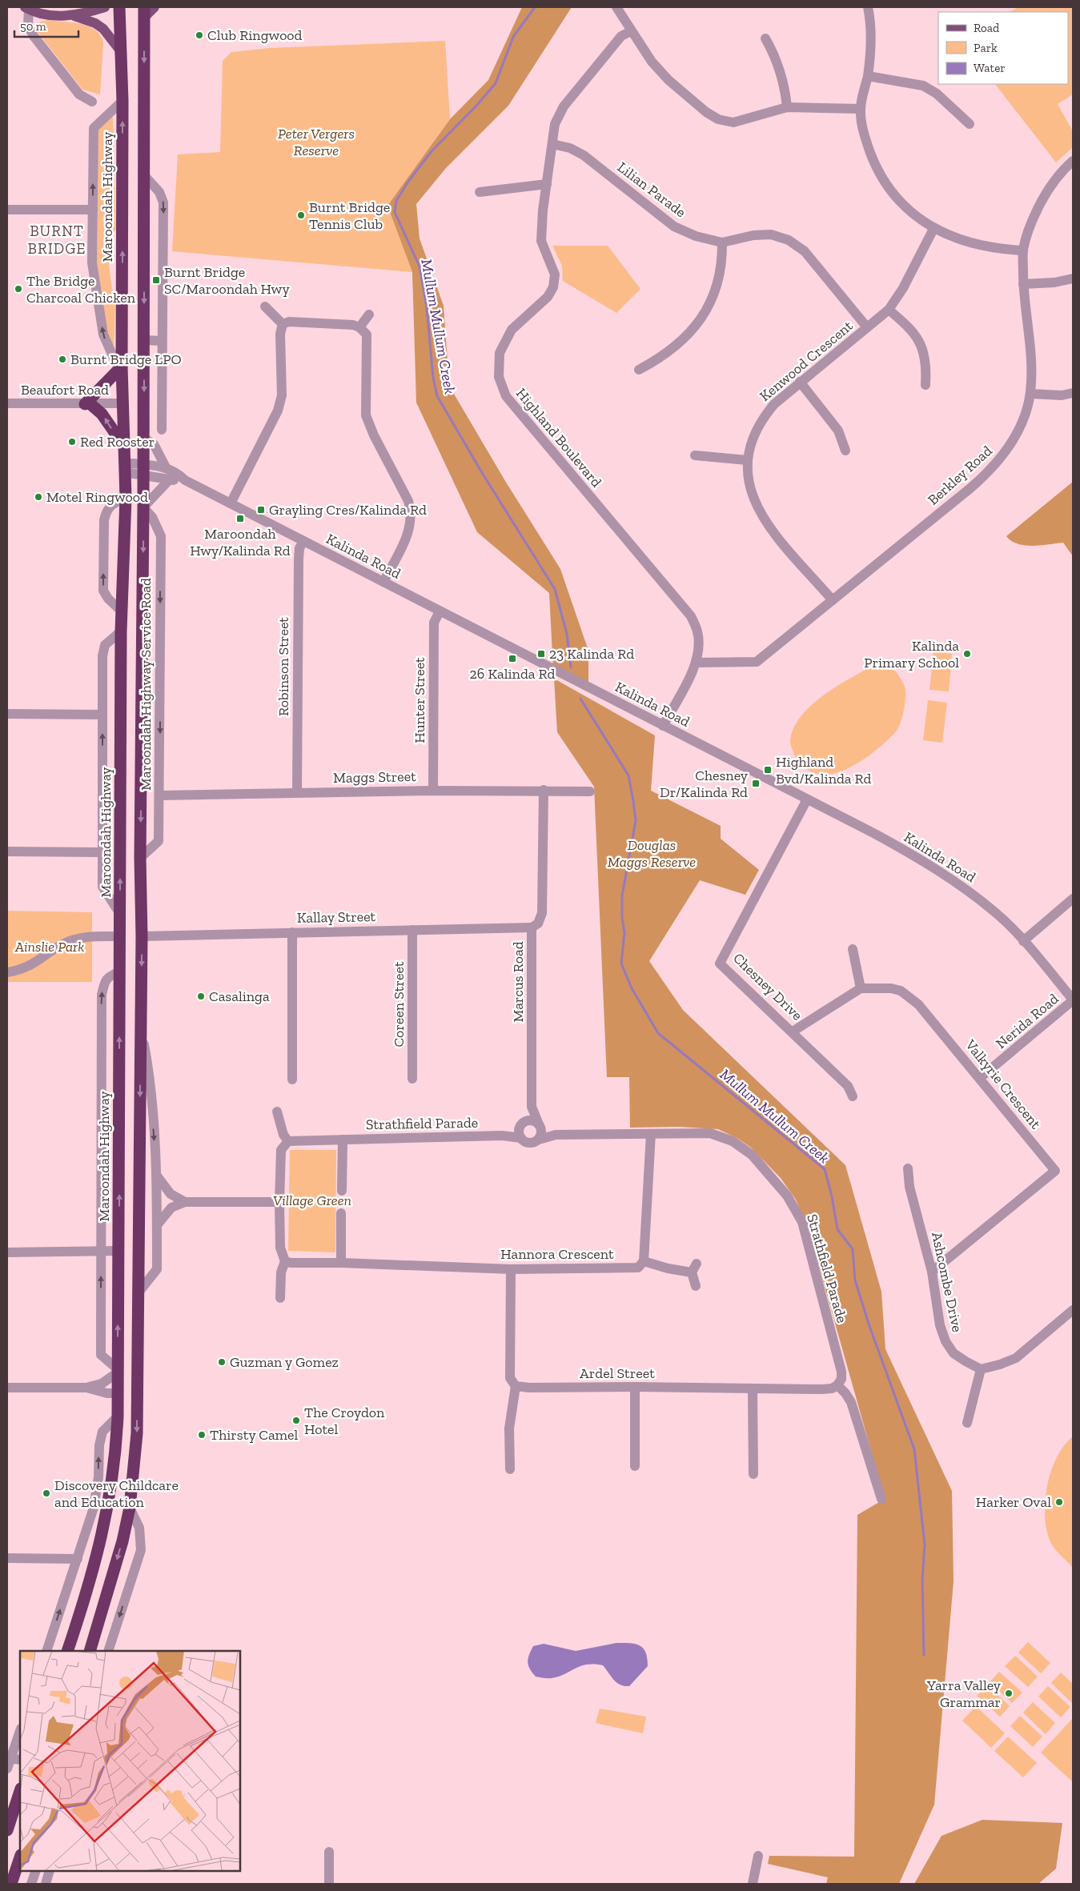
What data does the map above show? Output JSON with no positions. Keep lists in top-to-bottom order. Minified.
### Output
{"streets":{"highway":["Maroondah Highway"],"street":["Lilian Parade","Kenwood Crescent","Beaufort Road","Highland Boulevard","Berkley Road","Kalinda Road","Robinson Street","Maroondah Highway Service Road","Hunter Street","Maggs Street","Kallay Street","Marcus Road","Chesney Drive","Coreen Street","Nerida Road","Valkyrie Crescent","Strathfield Parade","Hannora Crescent","Ashcombe Drive","Ardel Street"]},"crossings":[["Lilian Parade","Kenwood Crescent"],["Lilian Parade","Highland Boulevard"],["Maroondah Highway","Beaufort Road"],["Maroondah Highway","Kalinda Road"],["Maroondah Highway","Maroondah Highway Service Road"],["Kenwood Crescent","Berkley Road"],["Highland Boulevard","Berkley Road"],["Highland Boulevard","Kalinda Road"],["Kalinda Road","Robinson Street"],["Kalinda Road","Hunter Street"],["Kalinda Road","Chesney Drive"],["Kalinda Road","Nerida Road"],["Robinson Street","Maggs Street"],["Maroondah Highway Service Road","Maggs Street"],["Hunter Street","Maggs Street"],["Maggs Street","Marcus Road"],["Kallay Street","Marcus Road"],["Kallay Street","Coreen Street"],["Marcus Road","Strathfield Parade"],["Nerida Road","Valkyrie Crescent"],["Valkyrie Crescent","Ashcombe Drive"],["Strathfield Parade","Ardel Street"]],"districts":["BURNT BRIDGE"],"water":["Mullum Mullum Creek"],"parks":["Peter Vergers Reserve","Douglas Maggs Reserve","Ainslie Park","Village Green"],"places":{"other":["Club Ringwood","Burnt Bridge Tennis Club","The Bridge Charcoal Chicken","Burnt Bridge LPO","Red Rooster","Motel Ringwood","Kalinda Primary School","Casalinga","Guzman y Gomez","The Croydon Hotel","Thirsty Camel","Discovery Childcare and Education","Harker Oval","Yarra Valley Grammar"],"transit":["Burnt Bridge SC/Maroondah Hwy","Grayling Cres/Kalinda Rd","Maroondah Hwy/Kalinda Rd","23 Kalinda Rd","26 Kalinda Rd","Highland Bvd/Kalinda Rd","Chesney Dr/Kalinda Rd"]},"legend":["Road","Park","Water"],"scale_bar":"50 m"}
